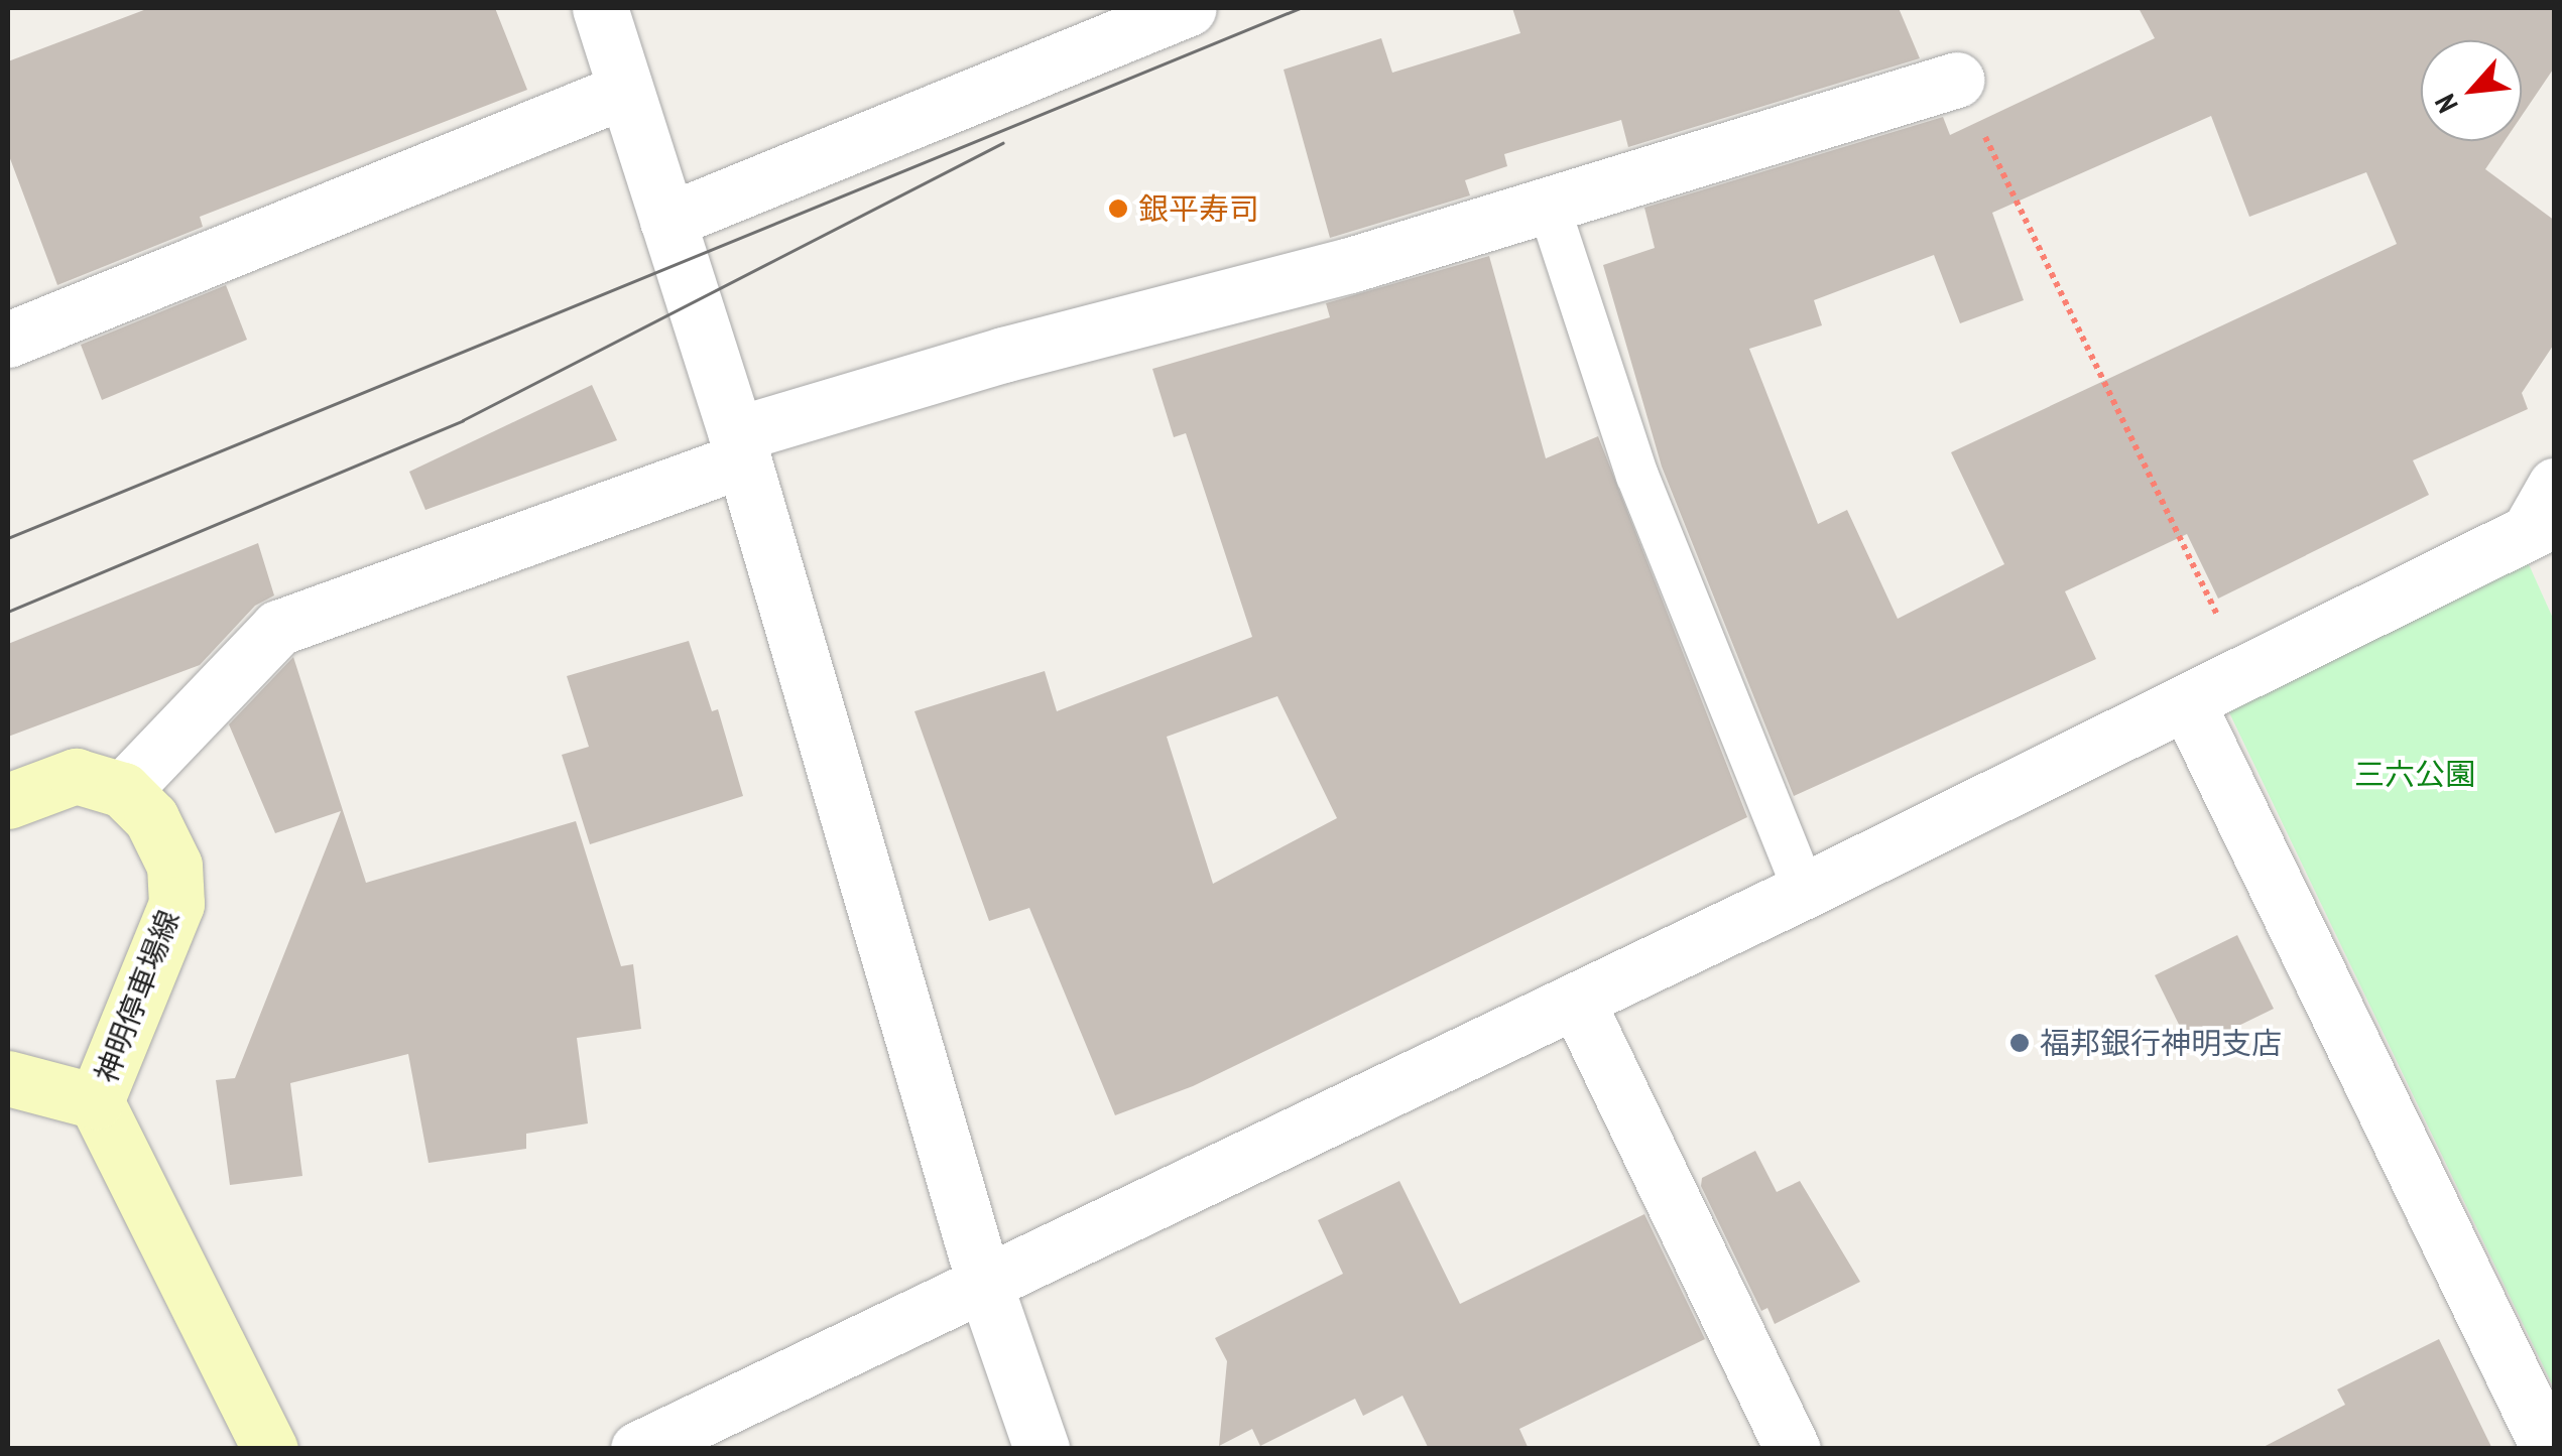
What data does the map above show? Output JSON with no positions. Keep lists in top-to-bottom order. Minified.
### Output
{"streets":{"main road":["神明停車場線"]},"parks":["三六公園"],"places":["銀平寿司","福邦銀行神明支店"],"north":"bottom left"}
